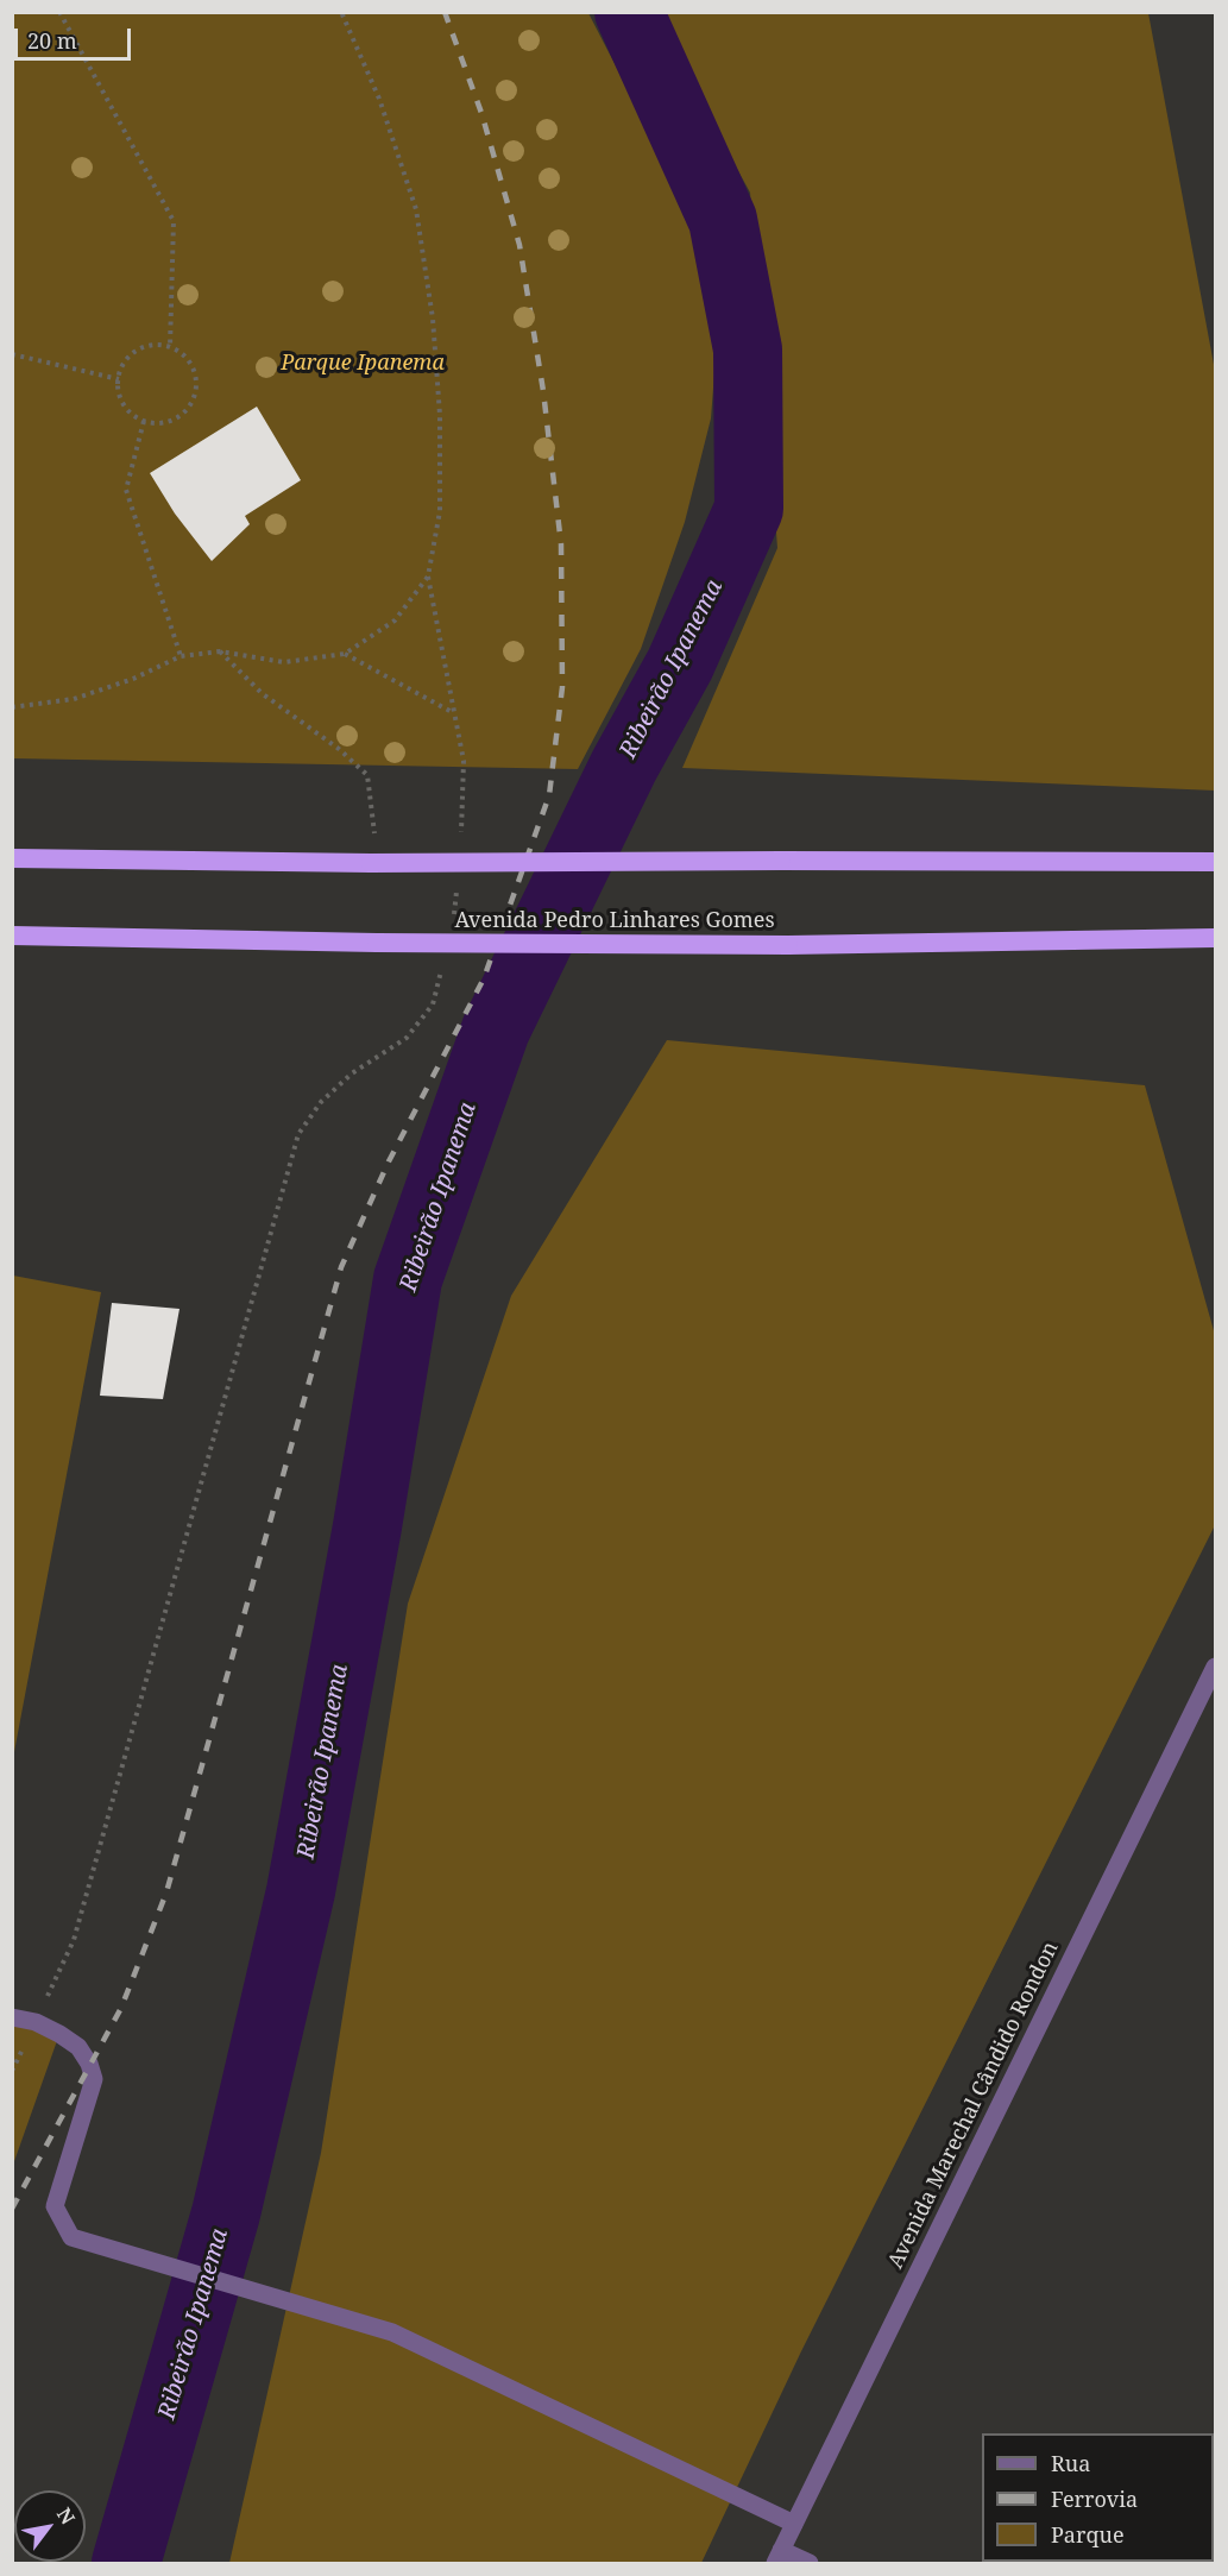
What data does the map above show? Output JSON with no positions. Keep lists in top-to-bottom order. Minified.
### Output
{"streets":{"highway":["Avenida Pedro Linhares Gomes"],"street":["Avenida Marechal Cândido Rondon"]},"water":["Ribeirão Ipanema"],"parks":["Parque Ipanema"],"legend":["Rua","Ferrovia","Parque"],"scale_bar":"20 m","north":"top right"}
